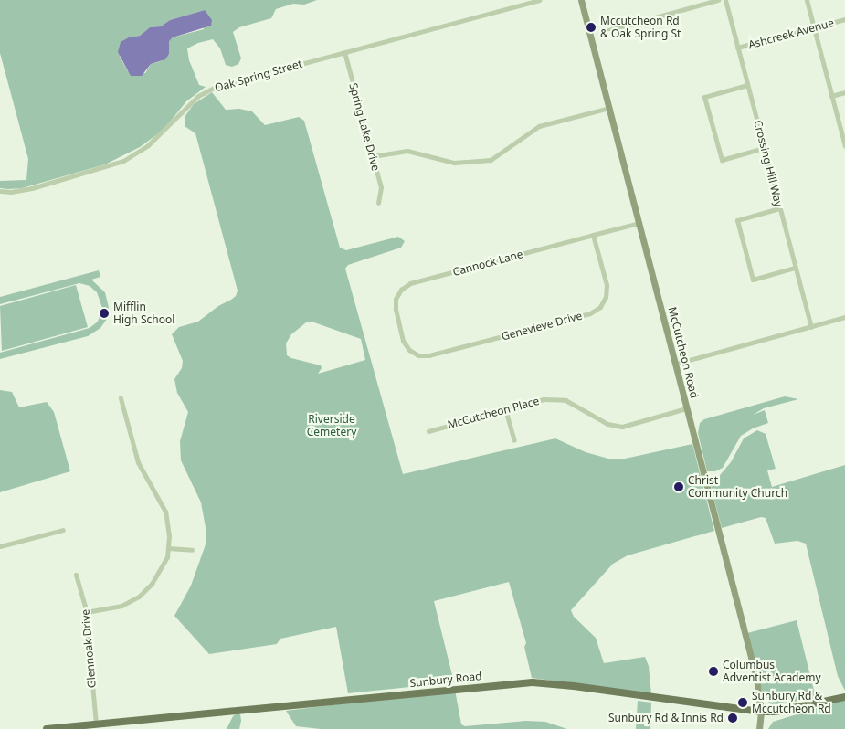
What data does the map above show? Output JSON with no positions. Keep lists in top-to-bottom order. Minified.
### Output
{"streets":{"main road":["McCutcheon Road","Sunbury Road"],"street":["Ashcreek Avenue","Oak Spring Street","Spring Lake Drive","Crossing Hill Way","Cannock Lane","Genevieve Drive","McCutcheon Place","Glennoak Drive"]},"crossings":[["Ashcreek Avenue","Crossing Hill Way"],["Oak Spring Street","Spring Lake Drive"],["Cannock Lane","Genevieve Drive"],["Cannock Lane","McCutcheon Road"],["McCutcheon Road","McCutcheon Place"],["McCutcheon Road","Sunbury Road"],["Glennoak Drive","Sunbury Road"]],"parks":["Riverside Cemetery"],"places":["Mccutcheon Rd & Oak Spring St","Mifflin High School","Christ Community Church","Columbus Adventist Academy","Sunbury Rd & Mccutcheon Rd","Sunbury Rd & Innis Rd"]}
